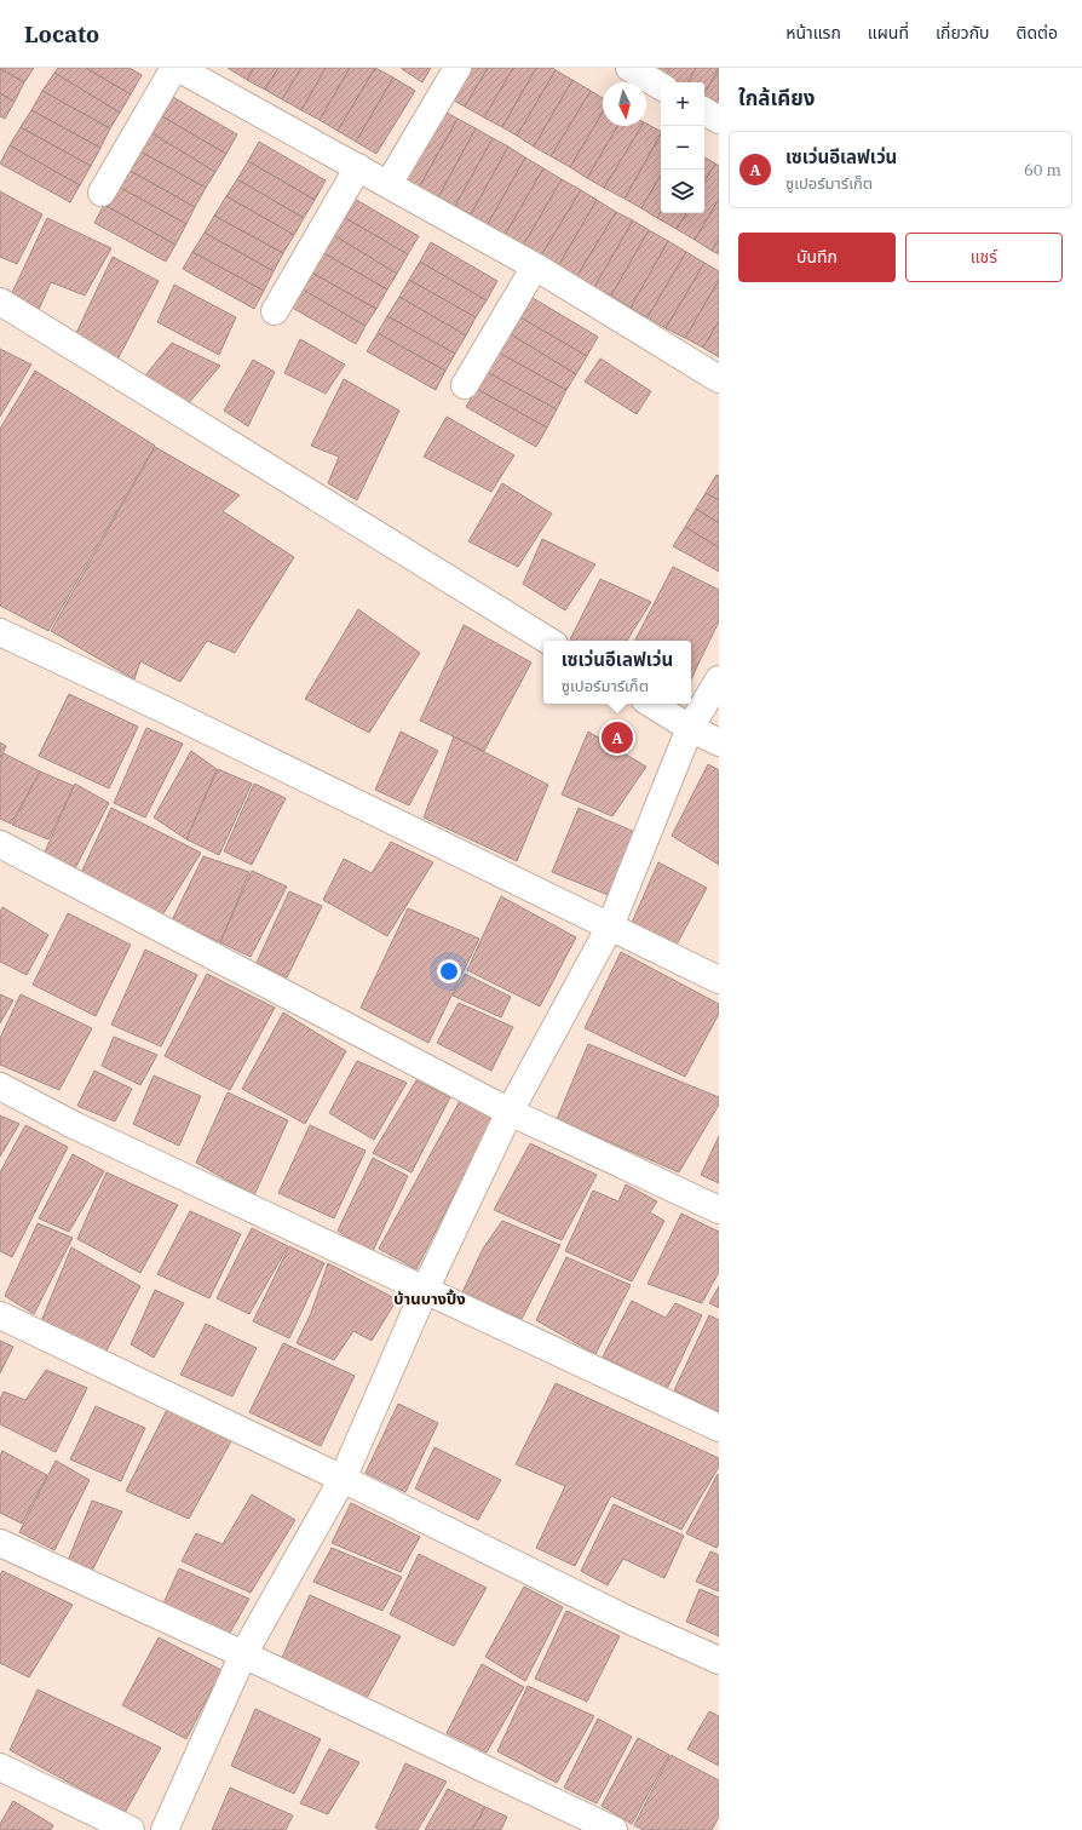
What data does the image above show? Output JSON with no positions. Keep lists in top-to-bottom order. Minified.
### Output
{"districts":["บ้านบางปิ้ง"],"north":"bottom","page":{"header":"Locato","nav":["หน้าแรก","แผนที่","เกี่ยวกับ","ติดต่อ"],"heading":"ใกล้เคียง","map_buttons":["+","−"],"list":[{"mark":"A","name":"เซเว่นอีเลฟเว่น","note":"ซูเปอร์มาร์เก็ต","value":"60 m"}],"buttons":["บันทึก","แชร์"],"popup":["เซเว่นอีเลฟเว่น","ซูเปอร์มาร์เก็ต"],"pins":"A"}}
